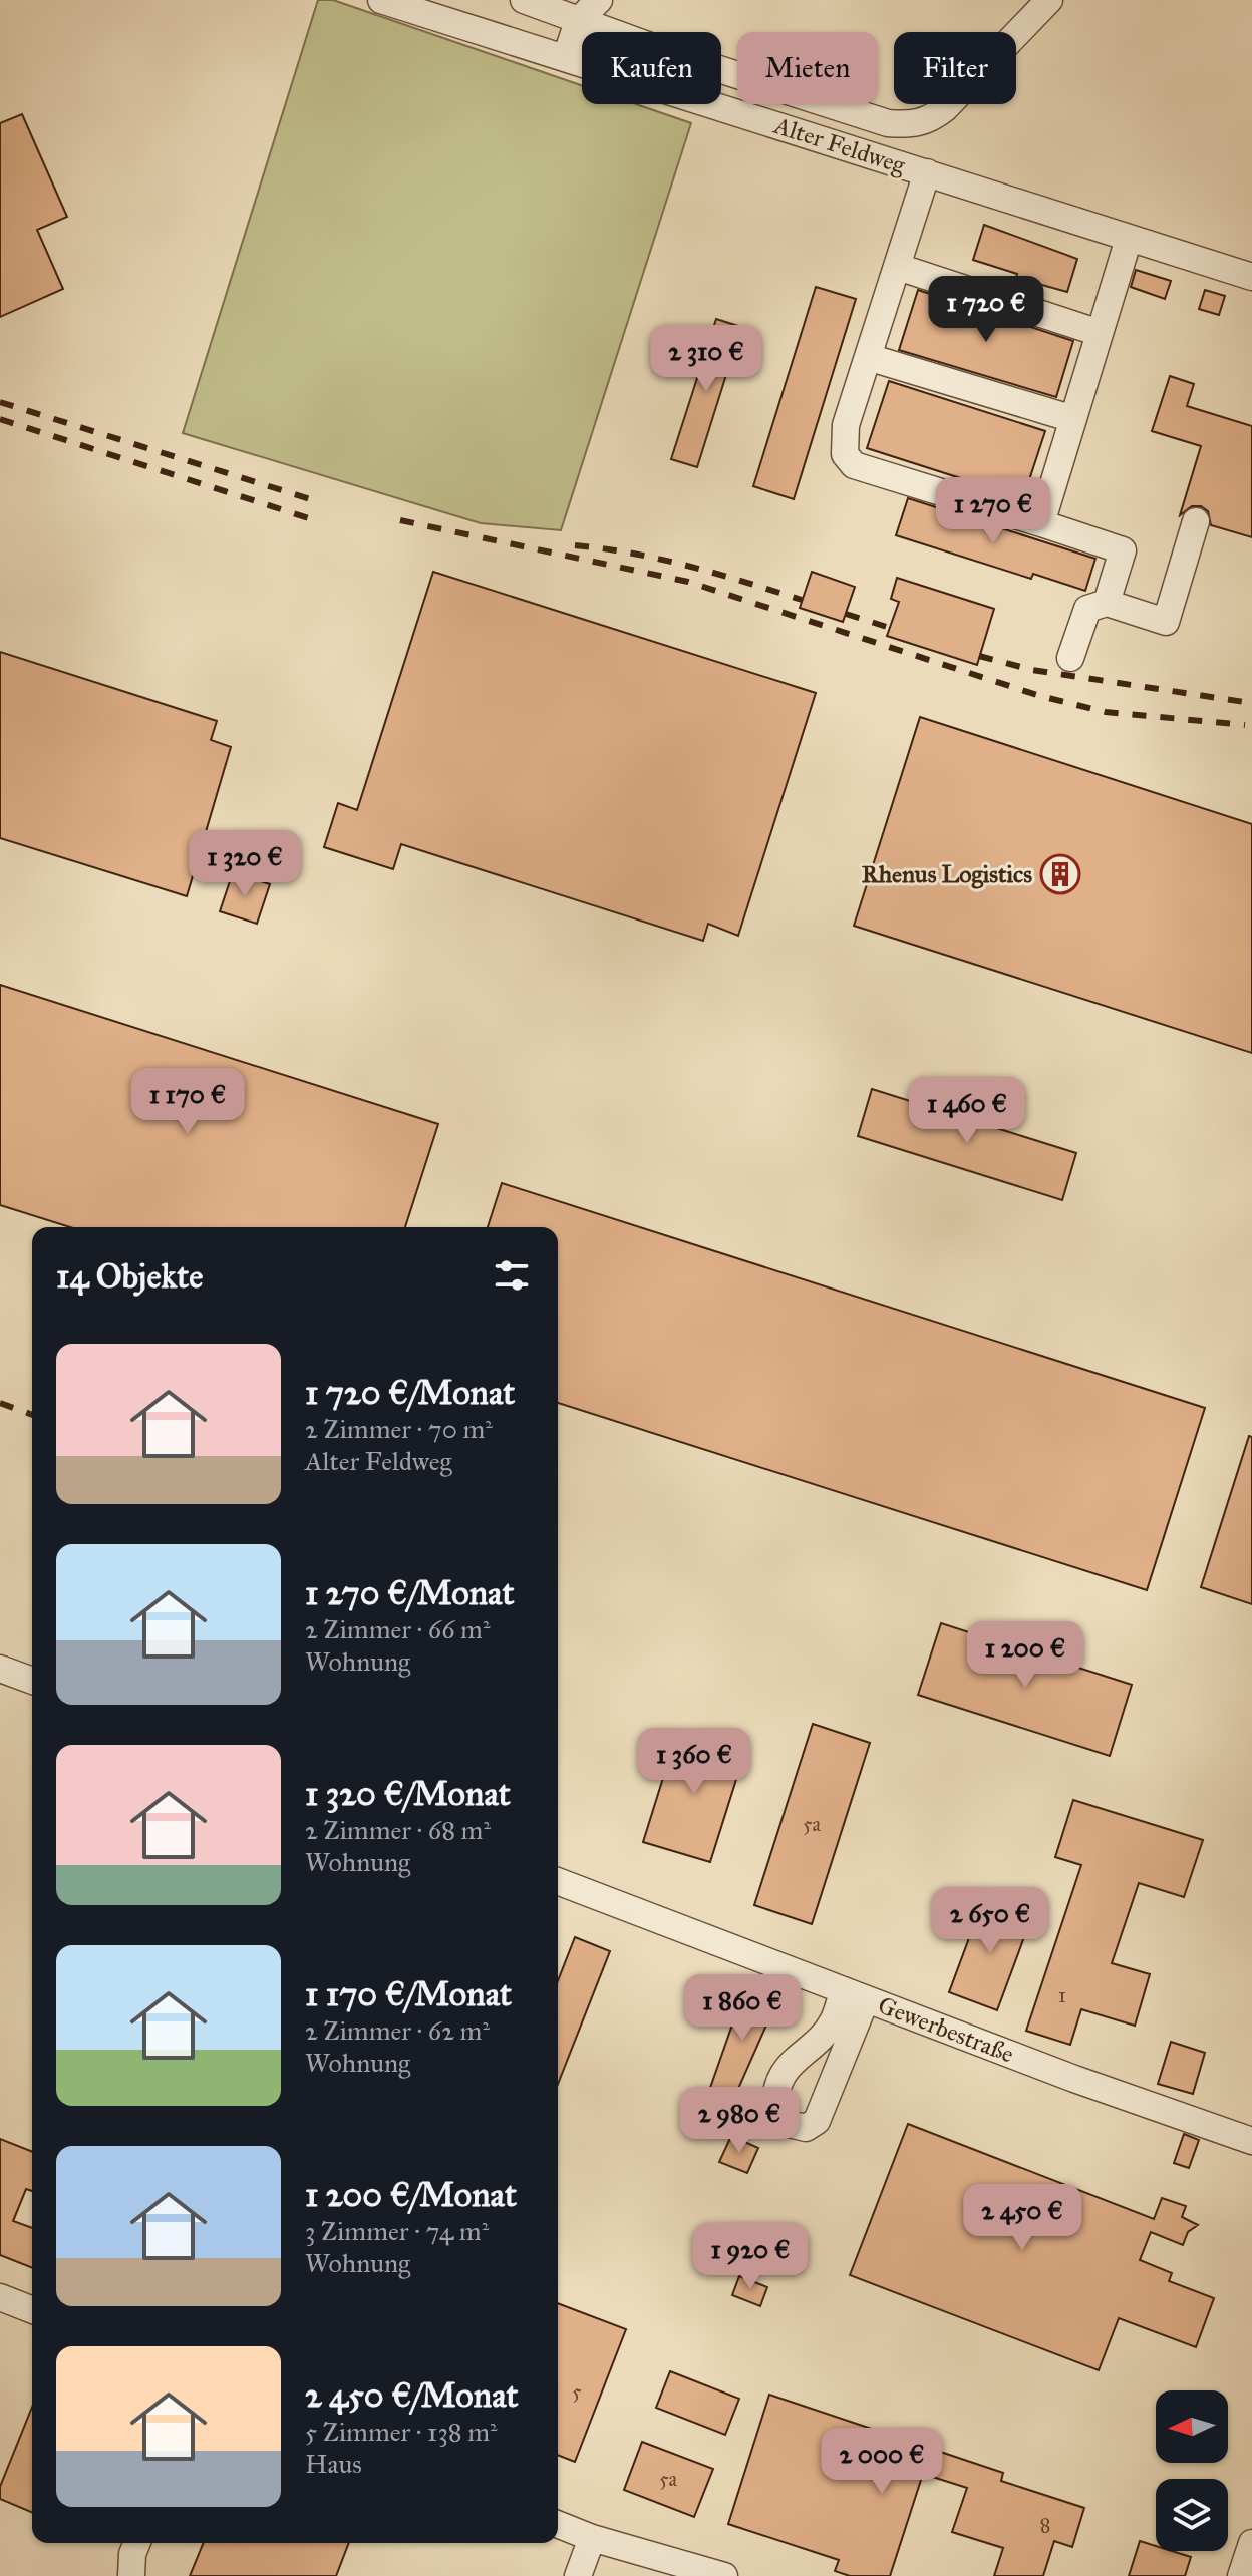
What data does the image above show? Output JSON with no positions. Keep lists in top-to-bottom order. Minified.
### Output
{"streets":{"street":["Alter Feldweg","Gewerbestraße"]},"places":{"building":["Rhenus Logistics"]},"house_numbers":["5a","1","5","5a","8"],"north":"left","page":{"chip":["Kaufen","Mieten","Filter"],"price":["1 720 €","2 310 €","1 270 €","1 320 €","1 170 €","1 460 €","1 200 €","1 360 €","2 650 €","1 860 €","2 980 €","2 450 €","1 920 €","2 000 €"],"heading":"14 Objekte","list":[{"name":"1 720 €/Monat","note":"2 Zimmer · 70 m² · Alter Feldweg"},{"name":"1 270 €/Monat","note":"2 Zimmer · 66 m² · Wohnung"},{"name":"1 320 €/Monat","note":"2 Zimmer · 68 m² · Wohnung"},{"name":"1 170 €/Monat","note":"2 Zimmer · 62 m² · Wohnung"},{"name":"1 200 €/Monat","note":"3 Zimmer · 74 m² · Wohnung"},{"name":"2 450 €/Monat","note":"5 Zimmer · 138 m² · Haus"}]}}
